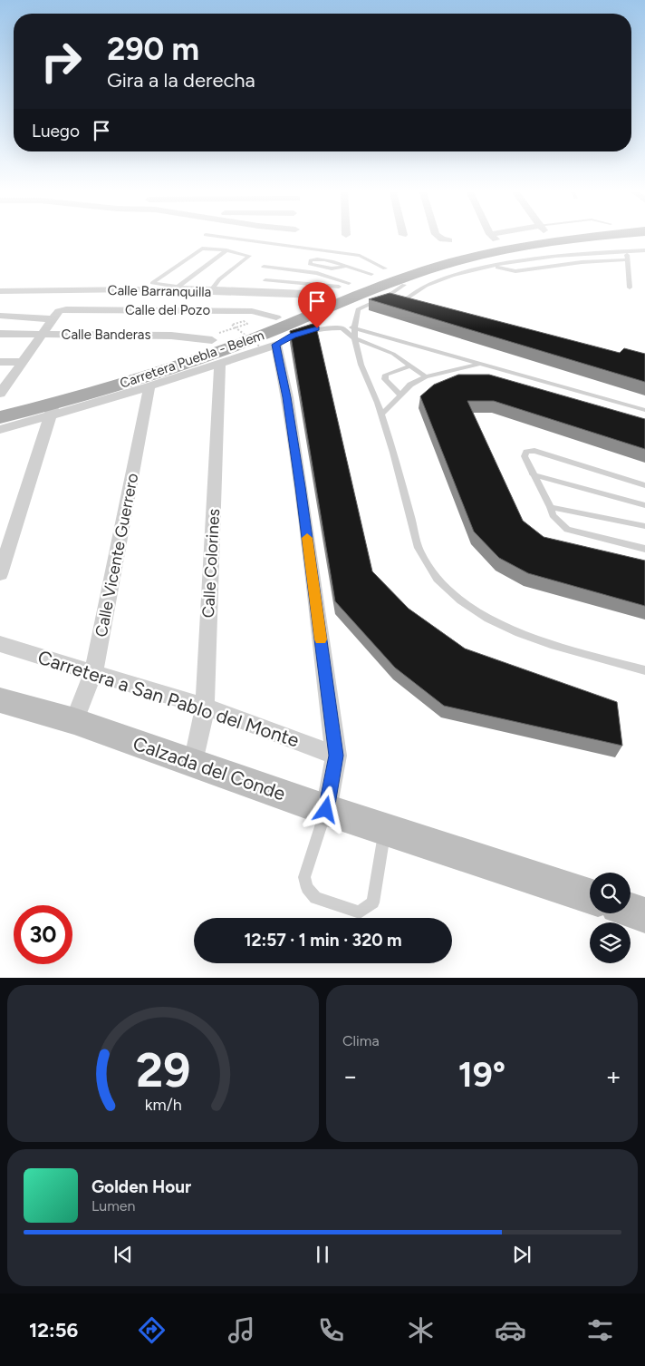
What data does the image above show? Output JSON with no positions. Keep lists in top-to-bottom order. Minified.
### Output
{"streets":{"main road":["Carretera Puebla - Belem"],"street":["Calle Barranquilla","Calle del Pozo","Calle Banderas","Calle Vicente Guerrero","Calle Colorines","Carretera a San Pablo del Monte","Calzada del Conde"]},"crossings":[["Calle Barranquilla","Carretera Puebla - Belem"],["Calle del Pozo","Carretera Puebla - Belem"],["Calle Banderas","Carretera Puebla - Belem"],["Calle Vicente Guerrero","Carretera a San Pablo del Monte"],["Calle Vicente Guerrero","Calzada del Conde"],["Calle Colorines","Carretera a San Pablo del Monte"],["Calle Colorines","Calzada del Conde"]],"page":{"turn":["290 m","Gira a la derecha"],"then":"Luego","limit":"30","trip":"12:57 · 1 min · 320 m","tile":"Clima","heat":["−","19°","+"],"song":["Golden Hour","Lumen"],"tabs":"12:56","gauge":["29","km/h"]}}
